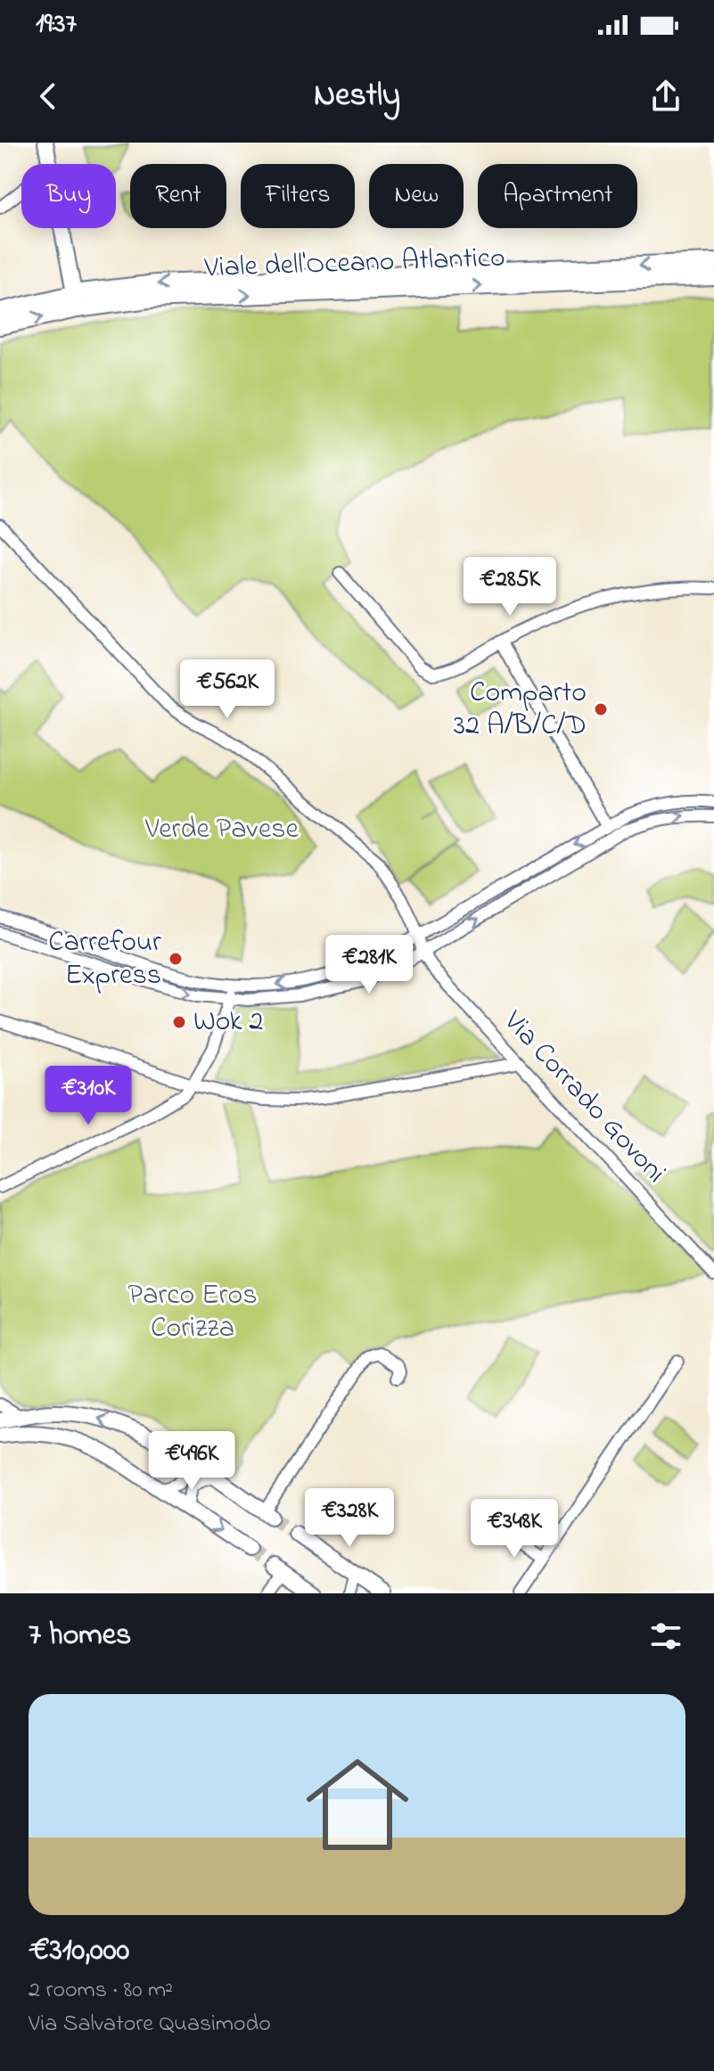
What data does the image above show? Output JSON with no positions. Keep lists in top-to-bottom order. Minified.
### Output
{"streets":{"main road":["Viale dell'Oceano Atlantico"],"street":["Via Corrado Govoni"]},"parks":["Verde Pavese","Parco Eros Corizza"],"places":["Comparto 32 A/B/C/D","Carrefour Express","Wok 2"],"page":{"status":"19:37","header":"Nestly","chip":["Buy","Rent","Filters","New","Apartment"],"price":["€285K","€562K","€281K","€310K","€496K","€328K","€348K"],"heading":"7 homes","list":[{"name":"€310,000","note":"2 rooms · 80 m² · Via Salvatore Quasimodo"}]}}
